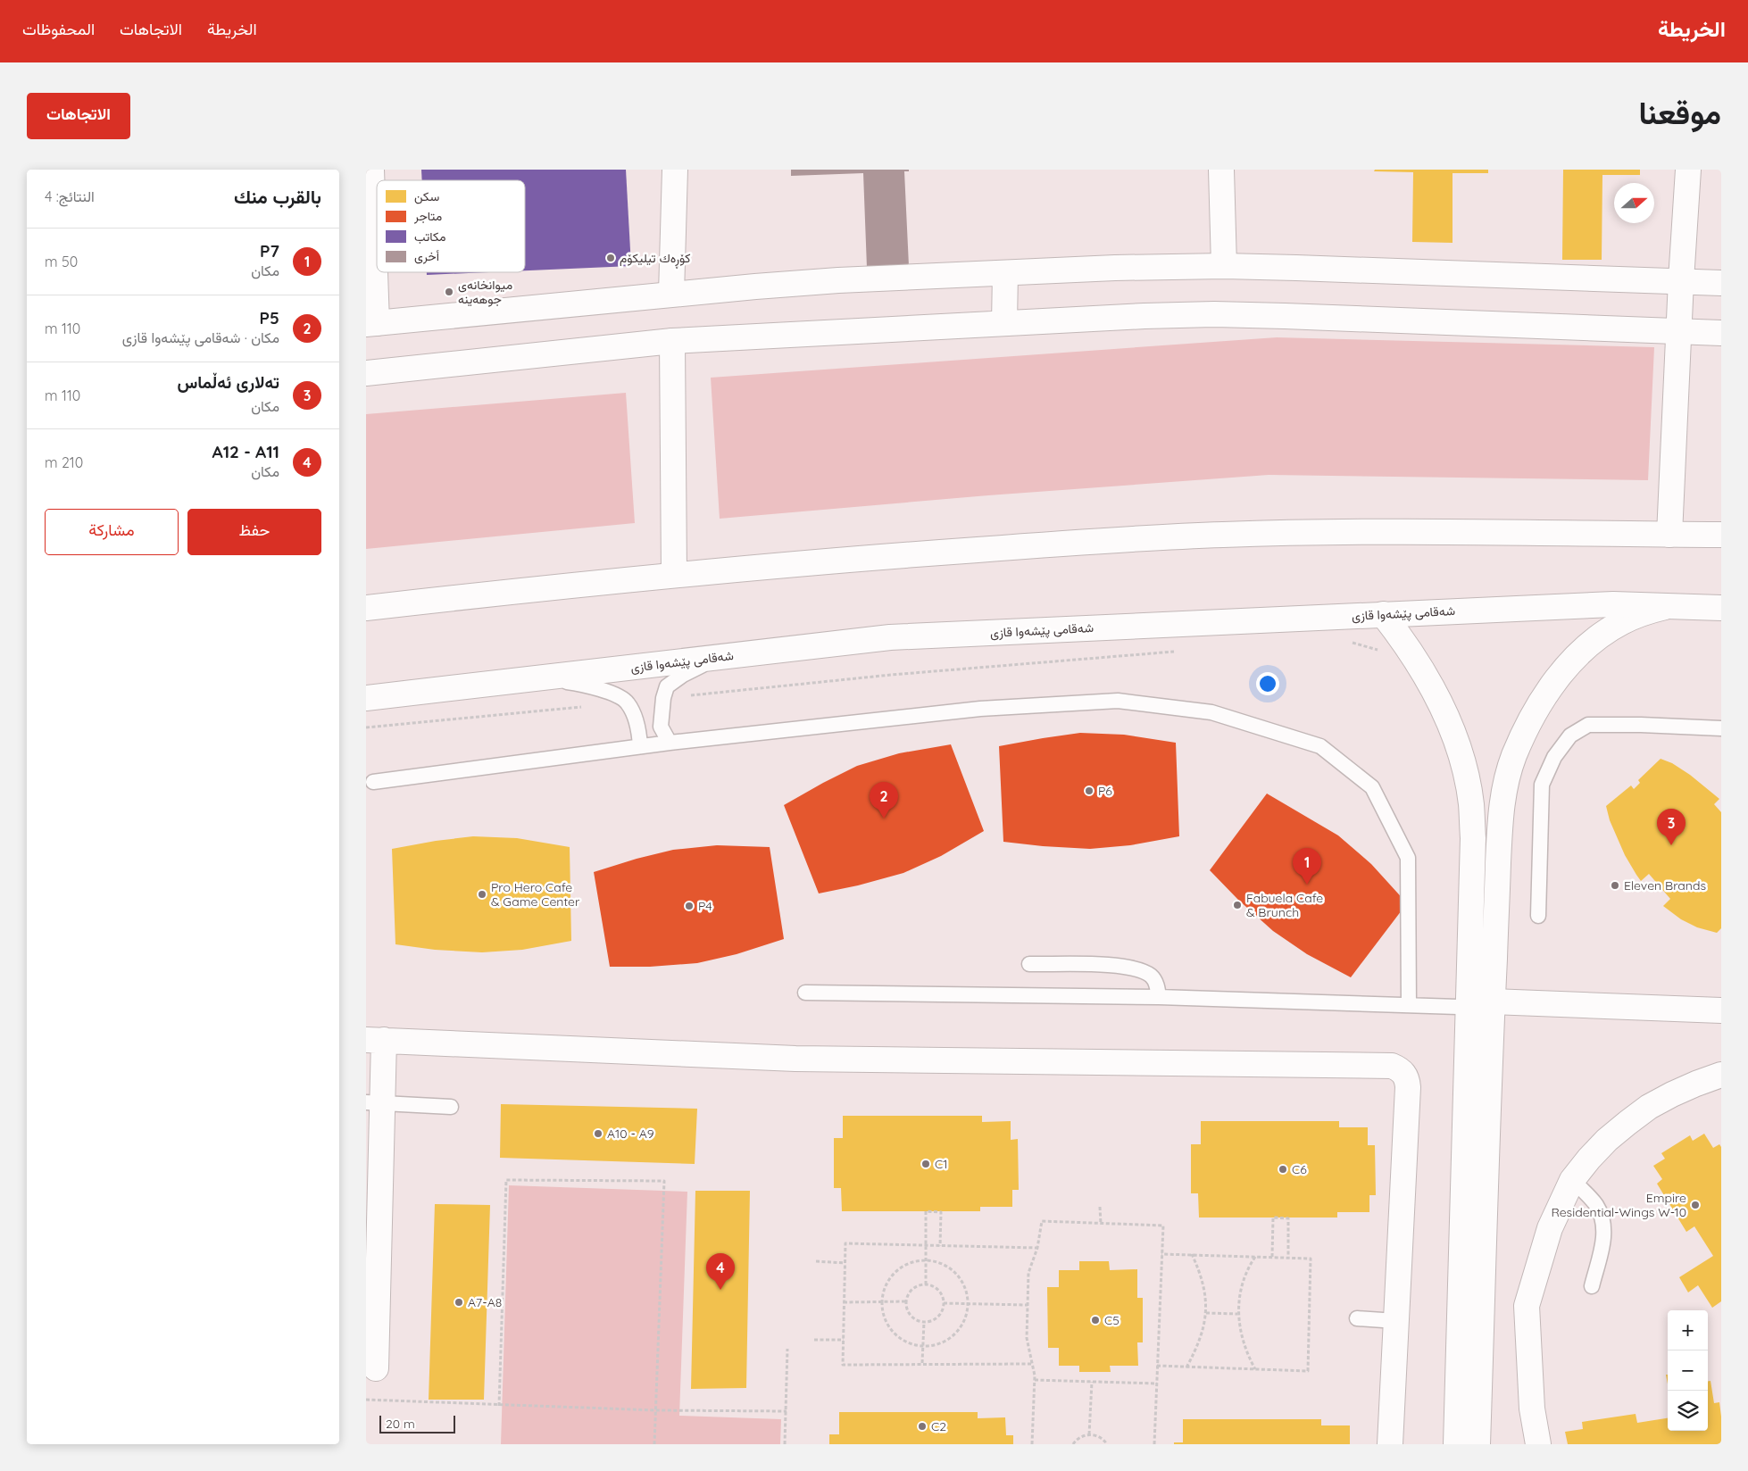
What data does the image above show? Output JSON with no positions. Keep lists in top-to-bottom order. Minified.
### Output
{"streets":{"main road":["شەقامی پێشەوا قازی"]},"places":["كۆڕەك تيليكۆم","میوانخانەی جوهەینە","P6","Eleven Brands","Pro Hero Cafe & Game Center","Fabuela Cafe & Brunch","P4","A10 - A9","C1","C6","Empire Residential-Wings W-10","A7-A8","C5","C2"],"legend":["سكن","متاجر","مكاتب","أخرى"],"scale_bar":"20 m","north":"right","page":{"header":"الخريطة","nav":["الخريطة","الاتجاهات","المحفوظات"],"title":"موقعنا","buttons":["الاتجاهات",["حفظ","مشاركة"]],"heading":["بالقرب منك","النتائج: 4"],"list":[{"mark":"1","name":"P7","note":"مكان","value":"50 m"},{"mark":"2","name":"P5","note":"مكان · شەقامی پێشەوا قازی","value":"110 m"},{"mark":"3","name":"تەلاری ئەڵماس","note":"مكان","value":"110 m"},{"mark":"4","name":"A12 - A11","note":"مكان","value":"210 m"}],"pins":["2","3","1","4"],"map_buttons":["+","−"],"scale":"20 m"}}
